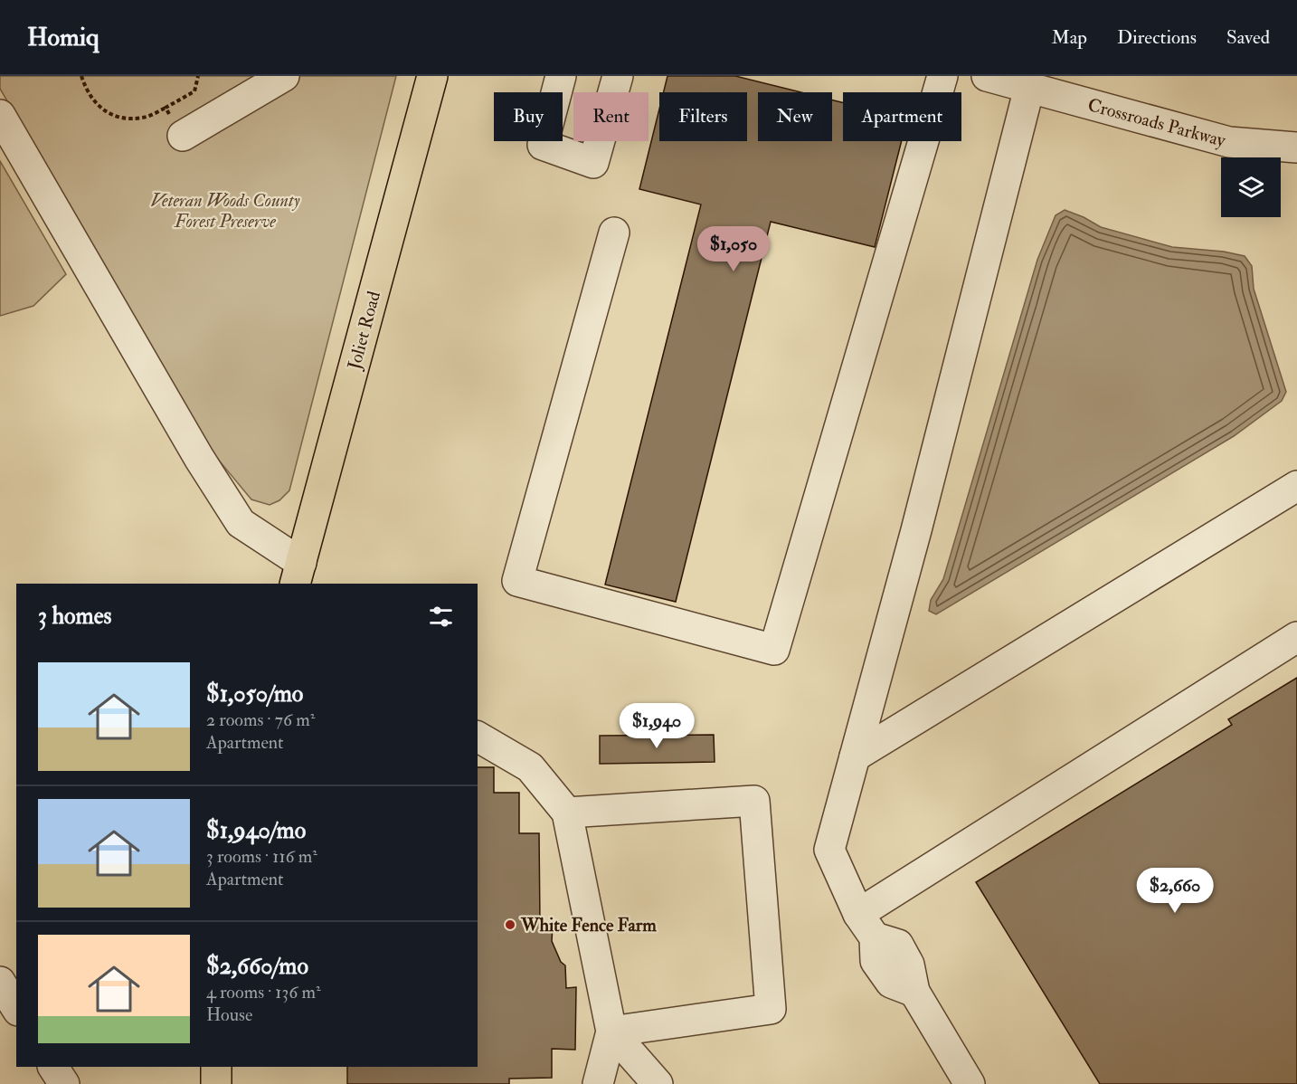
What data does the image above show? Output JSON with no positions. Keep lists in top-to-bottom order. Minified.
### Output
{"streets":{"main road":["Joliet Road"],"street":["Crossroads Parkway"]},"parks":["Veteran Woods County Forest Preserve"],"places":["White Fence Farm"],"page":{"header":"Homiq","nav":["Map","Directions","Saved"],"chip":["Buy","Rent","Filters","New","Apartment"],"price":["$1,050","$1,940","$2,660"],"heading":"3 homes","list":[{"name":"$1,050/mo","note":"2 rooms · 76 m² · Apartment"},{"name":"$1,940/mo","note":"3 rooms · 116 m² · Apartment"},{"name":"$2,660/mo","note":"4 rooms · 136 m² · House"}]}}
